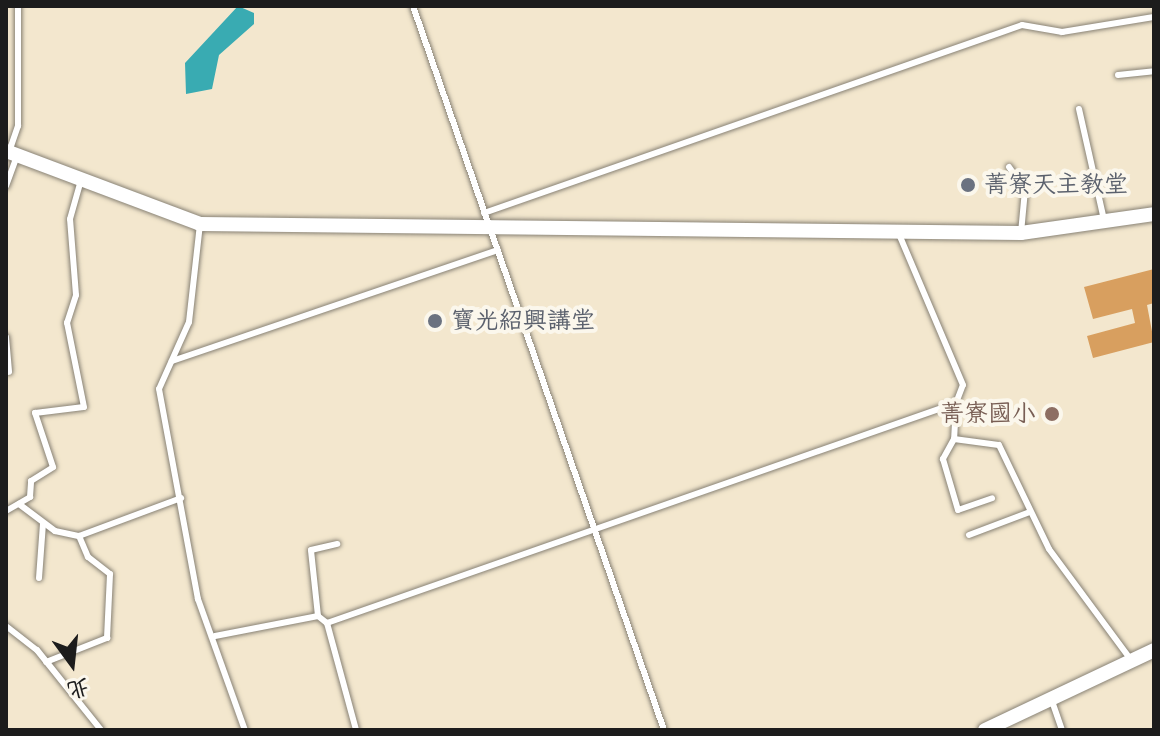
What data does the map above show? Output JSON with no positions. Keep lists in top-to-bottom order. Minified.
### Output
{"places":["菁寮天主教堂","寶光紹興講堂","菁寮國小"],"north":"bottom"}
